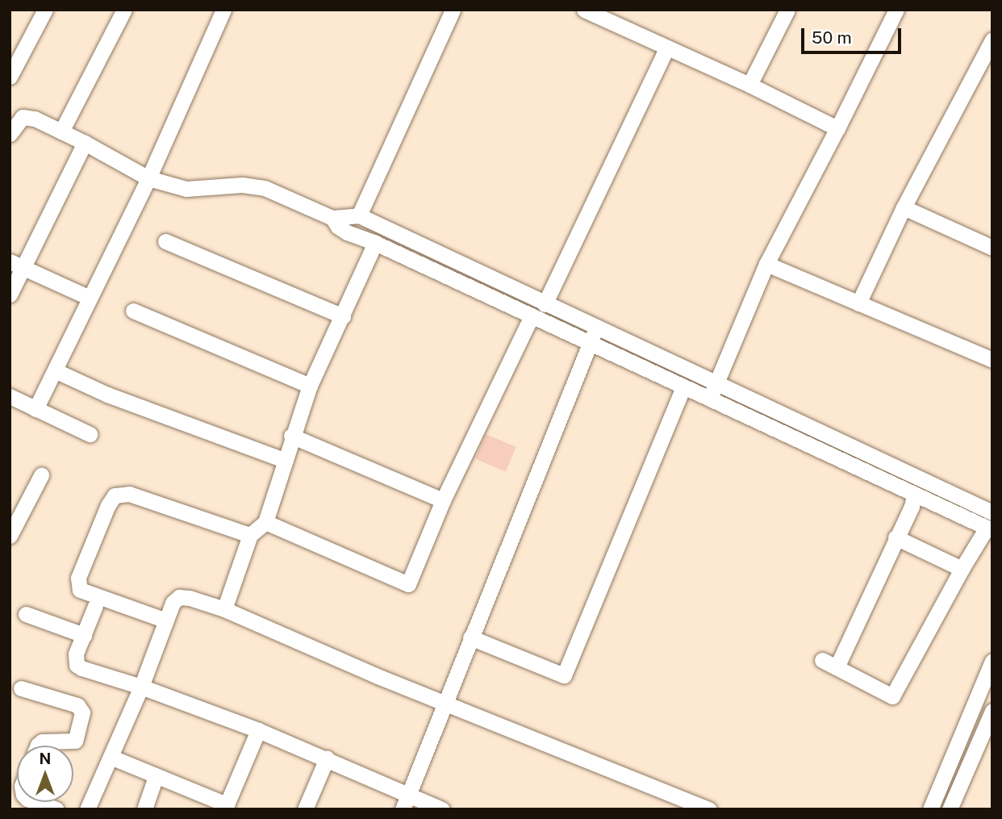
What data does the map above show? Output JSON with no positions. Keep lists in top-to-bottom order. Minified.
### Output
{"scale_bar":"50 m","north":"top"}
